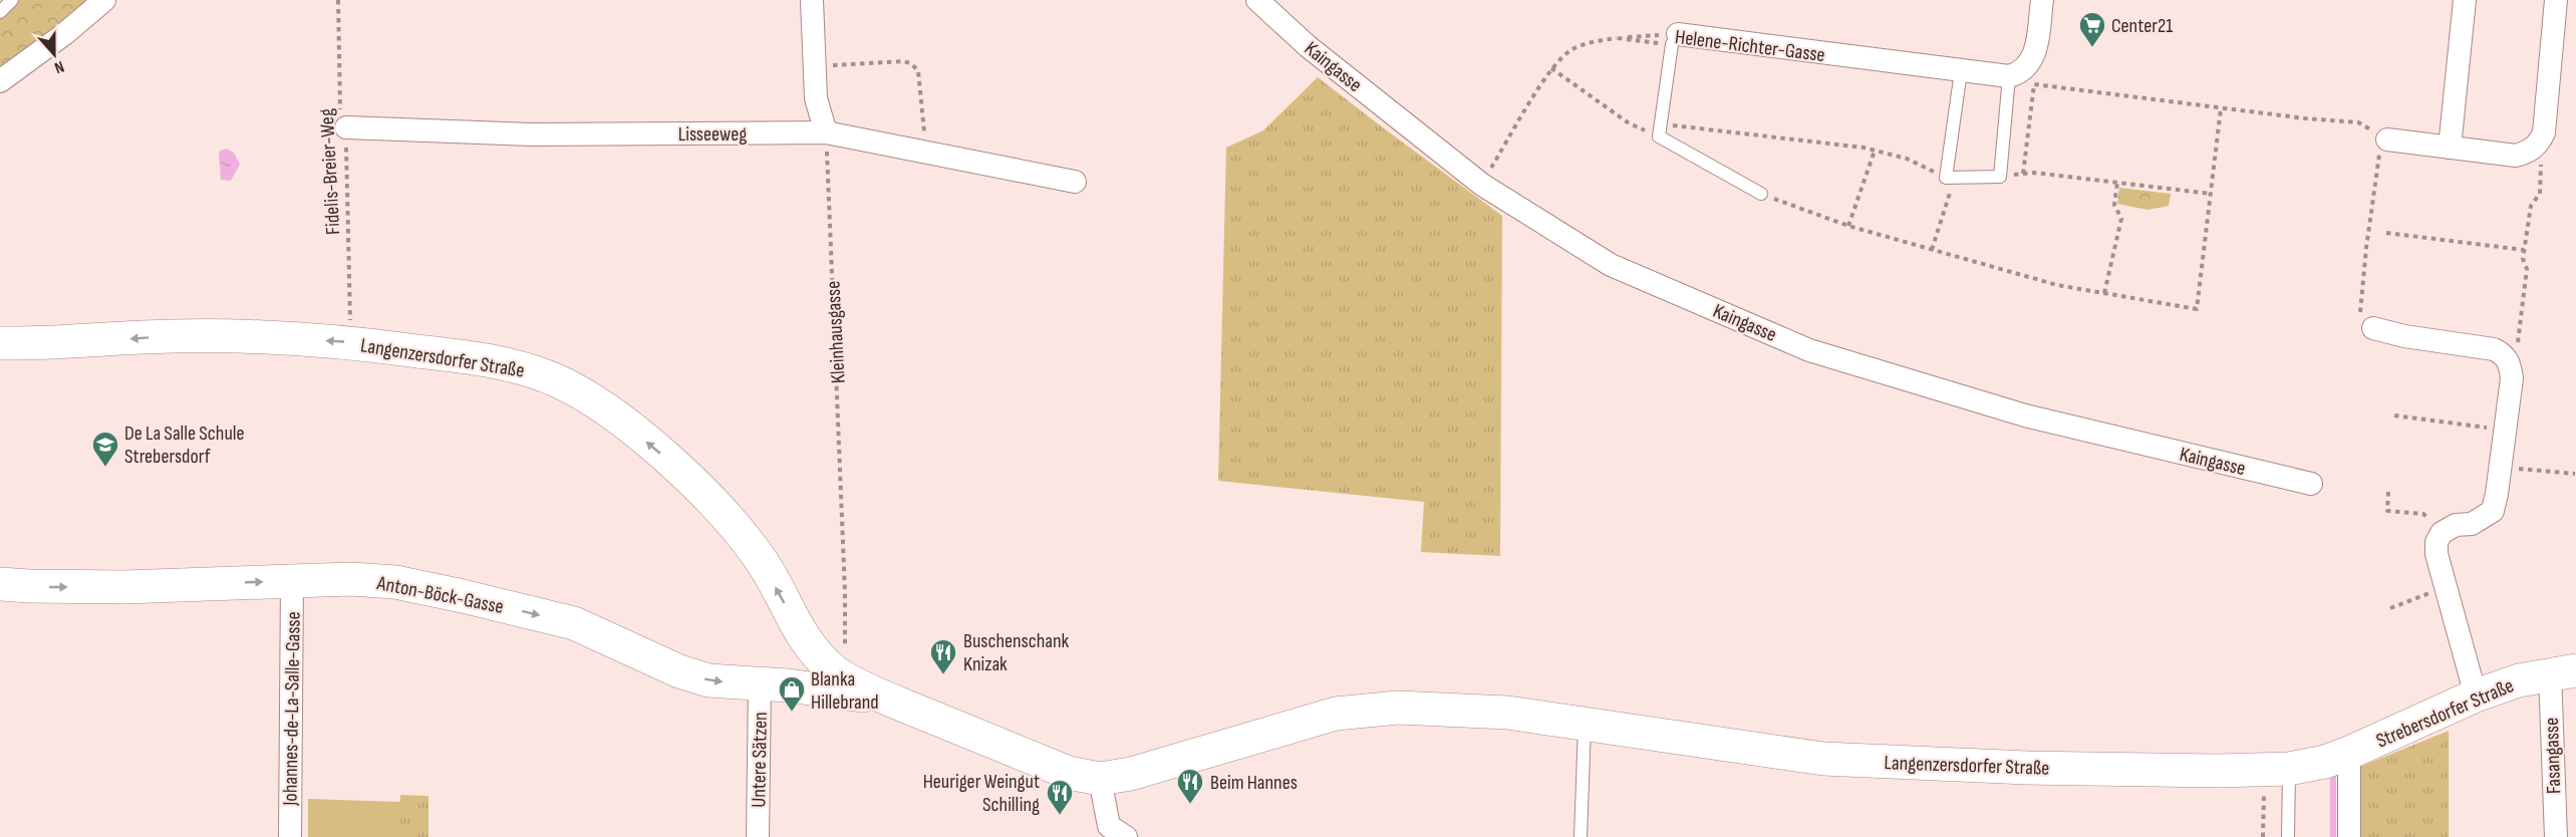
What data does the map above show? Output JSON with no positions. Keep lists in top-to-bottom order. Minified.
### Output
{"streets":{"main road":["Langenzersdorfer Straße","Anton-Böck-Gasse","Strebersdorfer Straße"],"street":["Helene-Richter-Gasse","Kaingasse","Lisseeweg","Johannes-de-La-Salle-Gasse","Fasangasse","Untere Sätzen"],"path":["Fidelis-Breier-Weg","Kleinhausgasse"]},"crossings":[["Helene-Richter-Gasse","Kaingasse"],["Lisseeweg","Fidelis-Breier-Weg"],["Lisseeweg","Kleinhausgasse"],["Fidelis-Breier-Weg","Langenzersdorfer Straße"],["Langenzersdorfer Straße","Anton-Böck-Gasse"],["Langenzersdorfer Straße","Strebersdorfer Straße"],["Langenzersdorfer Straße","Untere Sätzen"],["Anton-Böck-Gasse","Johannes-de-La-Salle-Gasse"],["Anton-Böck-Gasse","Untere Sätzen"],["Strebersdorfer Straße","Fasangasse"]],"one_way":["Anton-Böck-Gasse"],"places":{"supermarket":["Center21"],"school or university":["De La Salle Schule Strebersdorf"],"restaurant":["Buschenschank Knizak","Beim Hannes","Heuriger Weingut Schilling"],"shop":["Blanka Hillebrand"]},"north":"bottom"}
